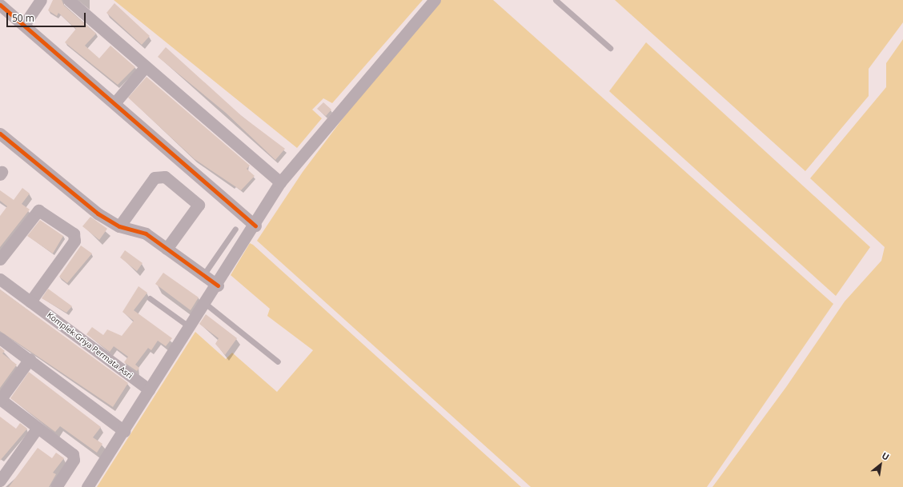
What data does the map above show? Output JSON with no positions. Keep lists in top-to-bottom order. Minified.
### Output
{"streets":{"street":["Komplek Griya Permata Asri"]},"scale_bar":"50 m","north":"top right"}
